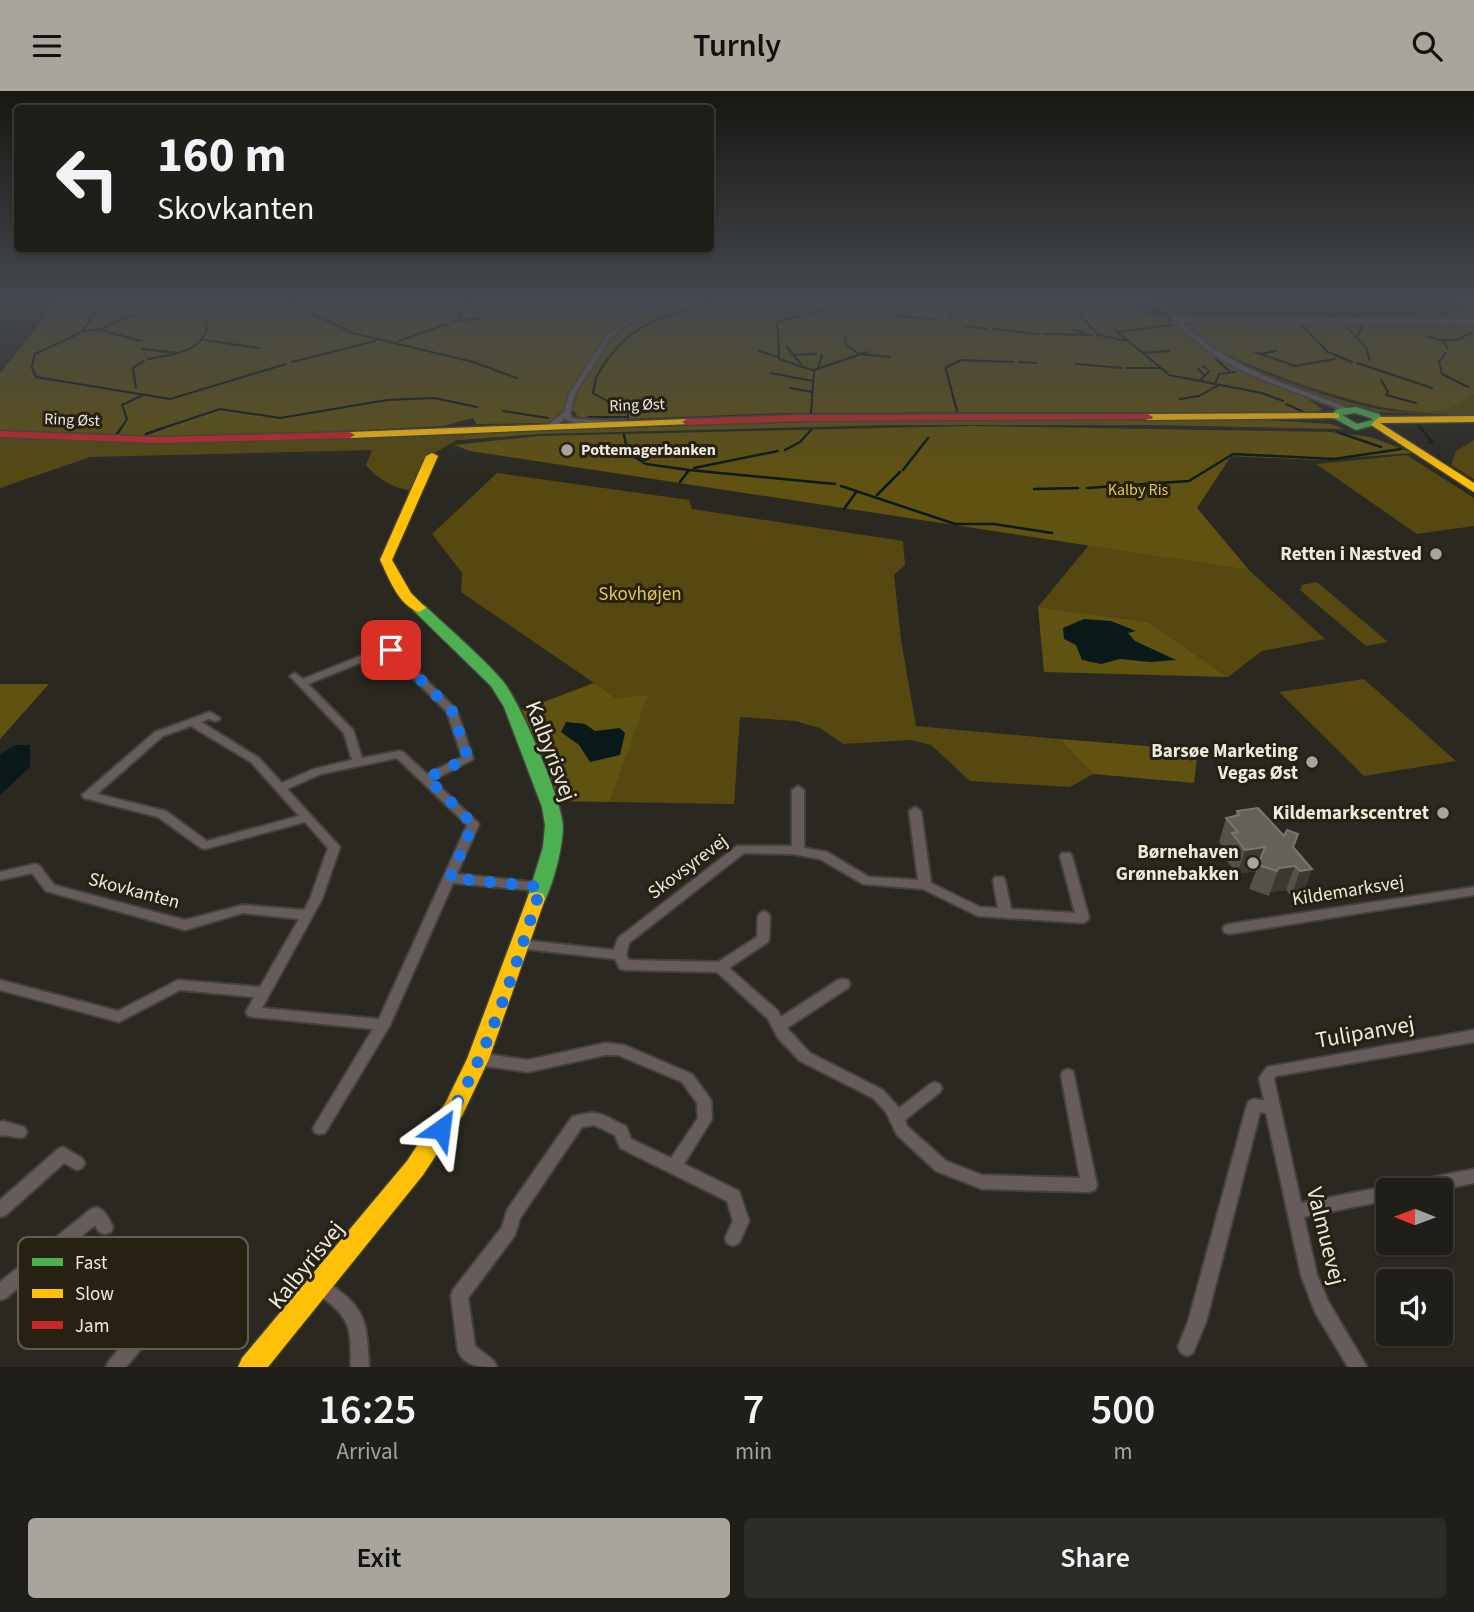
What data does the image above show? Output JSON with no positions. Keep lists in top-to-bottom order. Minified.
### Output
{"streets":{"main road":["Ring Øst","Kalbyrisvej"],"street":["Skovsyrevej","Skovkanten","Kildemarksvej","Tulipanvej","Valmuevej"]},"crossings":[["Tulipanvej","Valmuevej"]],"parks":["Kalby Ris","Skovhøjen"],"places":["Pottemagerbanken","Retten i Næstved","Barsøe Marketing Vegas Øst","Kildemarkscentret","Børnehaven Grønnebakken"],"legend":["Fast","Slow","Jam"],"north":"left","page":{"header":"Turnly","turn":["160 m","Skovkanten"],"eta":["16:25","Arrival","7","min","500","m"],"buttons":["Exit","Share"]}}
